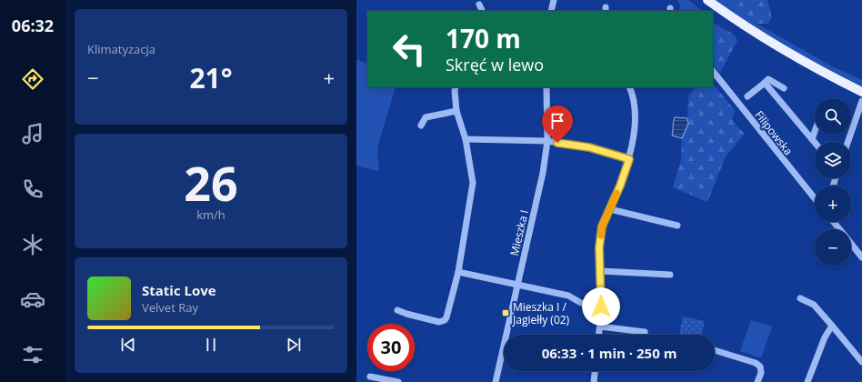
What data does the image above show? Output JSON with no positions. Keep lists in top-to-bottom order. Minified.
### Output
{"streets":{"street":["Filipowska","Mieszka I"]},"places":{"transit":["Mieszka I / Jagiełły (02)"]},"page":{"tabs":"06:32","tile":["Klimatyzacja",["26","km/h"]],"turn":["170 m","Skręć w lewo"],"heat":["−","21°","+"],"map_buttons":["+","−"],"song":["Static Love","Velvet Ray"],"limit":"30","trip":"06:33 · 1 min · 250 m"}}
